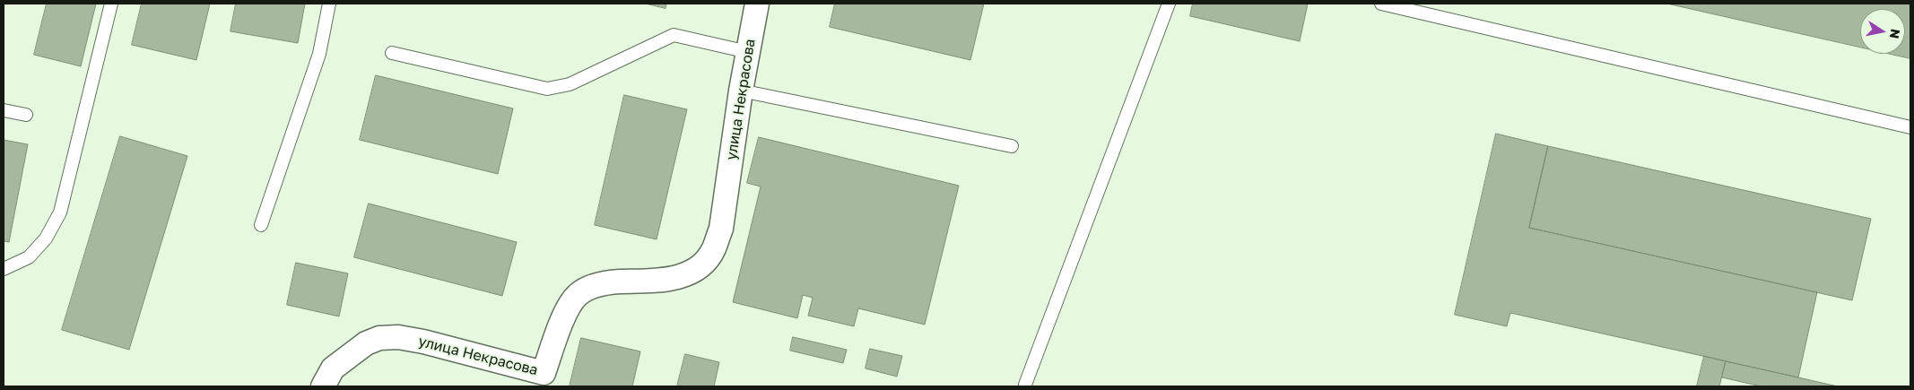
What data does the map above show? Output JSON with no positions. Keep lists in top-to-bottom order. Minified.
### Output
{"streets":{"street":["улица Некрасова"]},"north":"right"}
